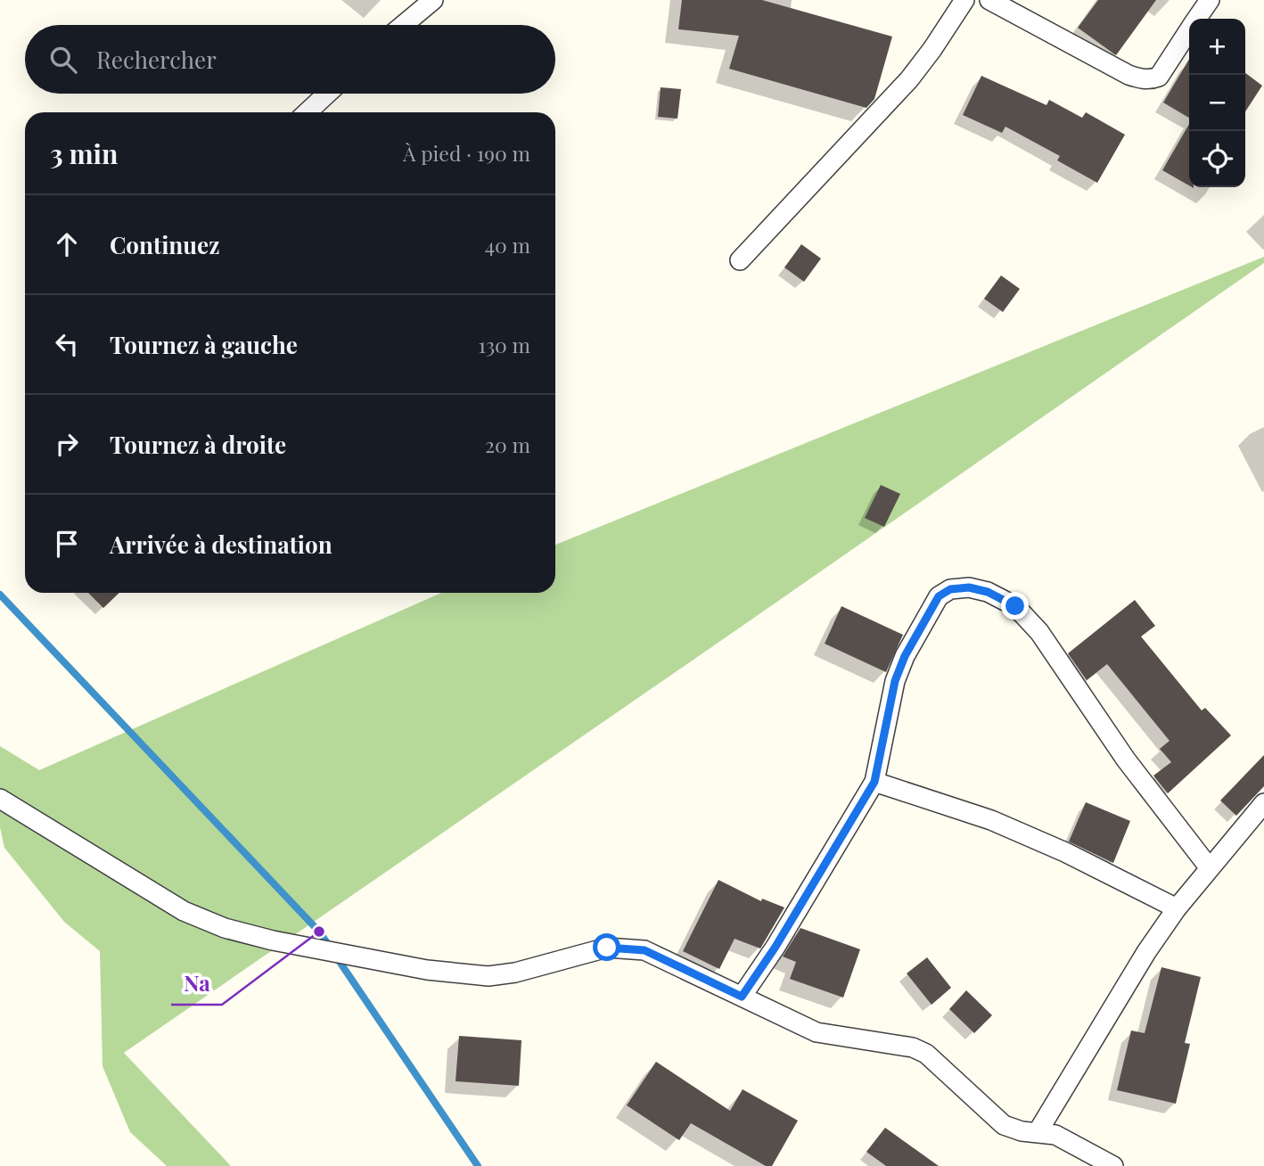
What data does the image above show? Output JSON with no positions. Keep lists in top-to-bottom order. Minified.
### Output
{"places":["Na"],"page":{"map_buttons":["+","−"],"search":"Rechercher","heading":["3 min","À pied · 190 m"],"list":[["Continuez","40 m"],["Tournez à gauche","130 m"],["Tournez à droite","20 m"],"Arrivée à destination"]}}
